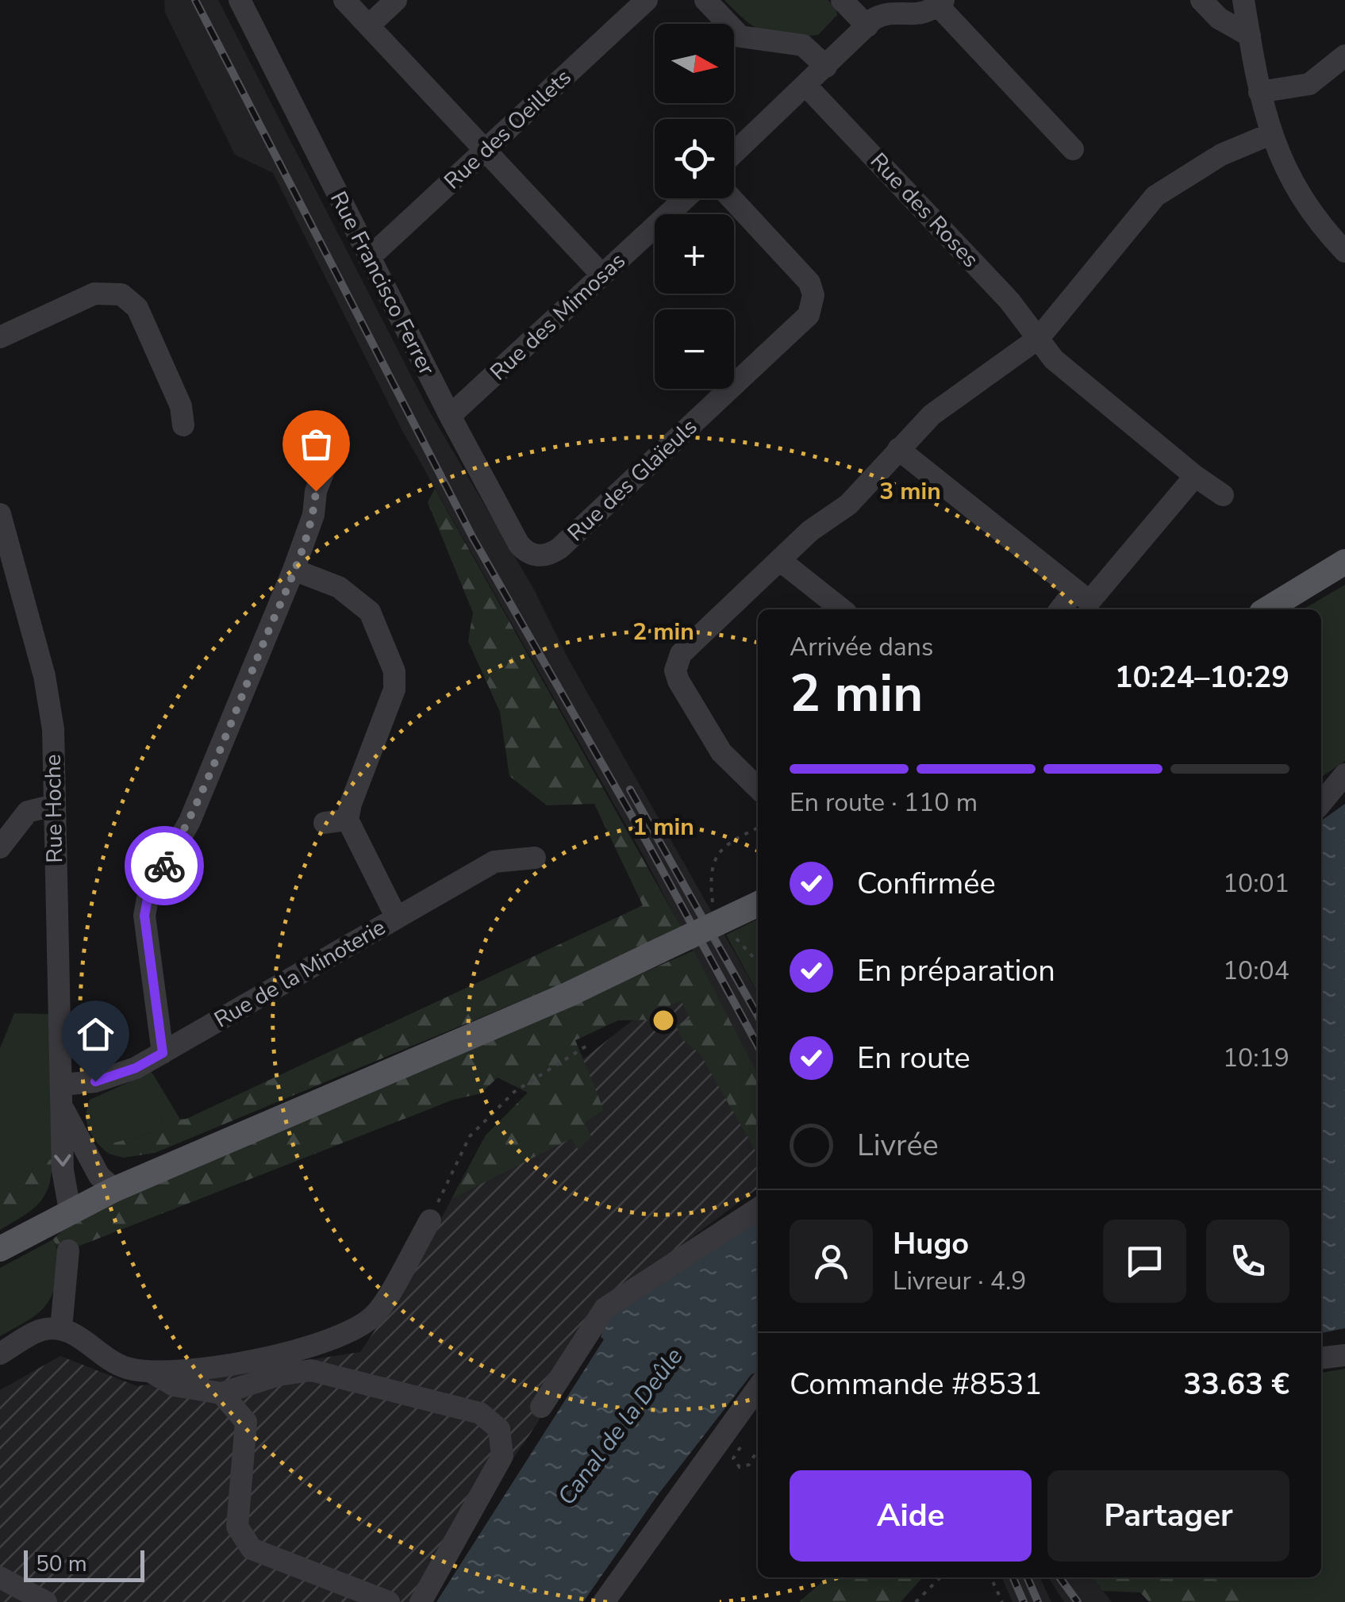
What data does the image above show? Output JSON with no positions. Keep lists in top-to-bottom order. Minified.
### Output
{"streets":{"street":["Rue des Oeillets","Rue des Roses","Rue Francisco Ferrer","Rue des Mimosas","Rue des Glaïeuls","Rue Hoche","Rue de la Minoterie"]},"crossings":[["Rue des Oeillets","Rue Francisco Ferrer"],["Rue Francisco Ferrer","Rue des Mimosas"],["Rue Francisco Ferrer","Rue des Glaïeuls"],["Rue Hoche","Rue de la Minoterie"]],"water":["Canal de la Deûle"],"scale_bar":"50 m","north":"right","page":{"map_buttons":["+","−"],"heading":["2 min","Arrivée dans","10:24–10:29"],"panel":["Hugo","Livreur · 4.9","Commande #8531","33.63 €"],"bar":"En route · 110 m","list":[["Confirmée","10:01"],["En préparation","10:04"],["En route","10:19"],"Livrée"],"buttons":["Aide","Partager"],"scale":"50 m"},"rings":["3 min","2 min","1 min"]}
